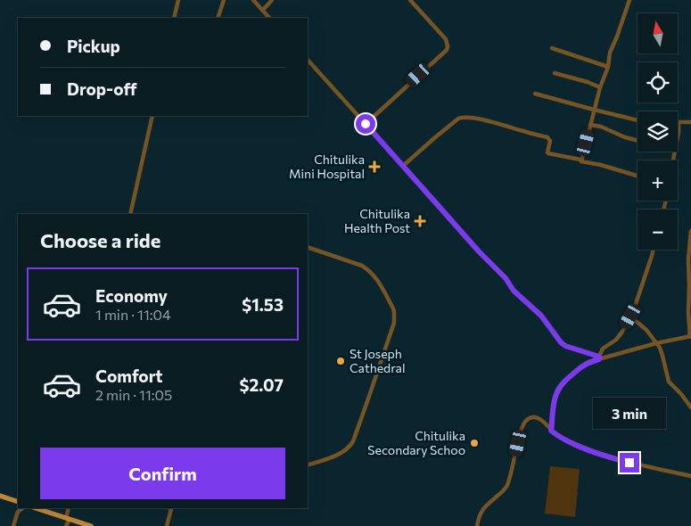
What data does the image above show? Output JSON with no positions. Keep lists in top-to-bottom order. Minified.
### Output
{"places":{"health":["Chitulika Mini Hospital","Chitulika Health Post"],"other":["St Joseph Cathedral","Chitulika Secondary Schoo"]},"north":"top","page":{"map_buttons":["+","−"],"banner":["Pickup","Drop-off"],"heading":"Choose a ride","list":[{"name":"Economy","note":"1 min · 11:04","value":"$1.53"},{"name":"Comfort","note":"2 min · 11:05","value":"$2.07"}],"bubble":"3 min","buttons":"Confirm"}}
